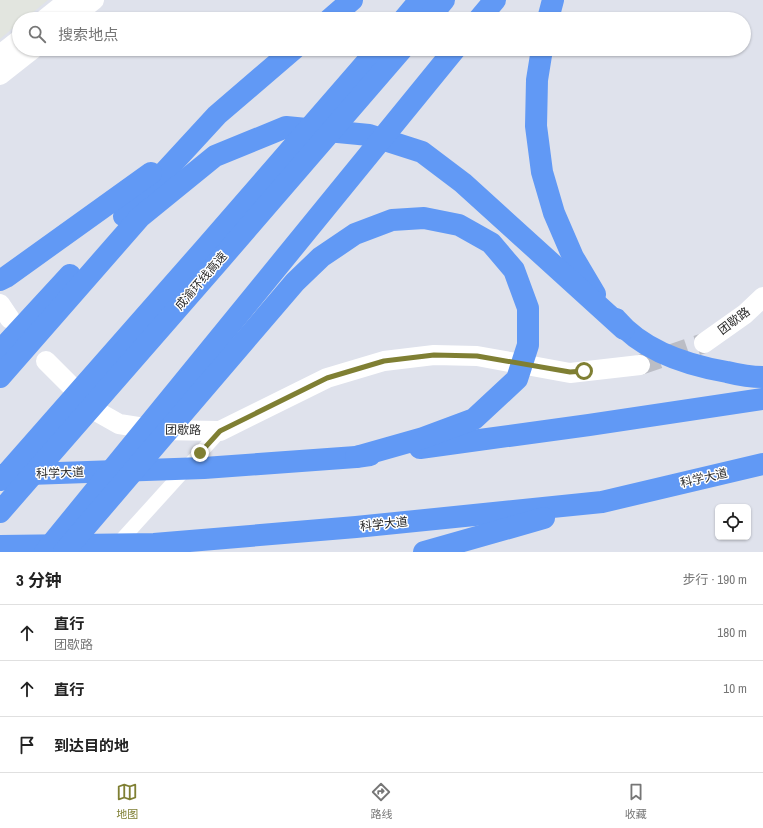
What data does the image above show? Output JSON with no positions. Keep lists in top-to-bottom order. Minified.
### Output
{"streets":{"highway":["成渝环线高速","科学大道"],"street":["团歇路"]},"page":{"search":"搜索地点","heading":["3 分钟","步行 · 190 m"],"list":[["直行","团歇路","180 m"],["直行","10 m"],"到达目的地"],"nav":["地图","路线","收藏"]}}
